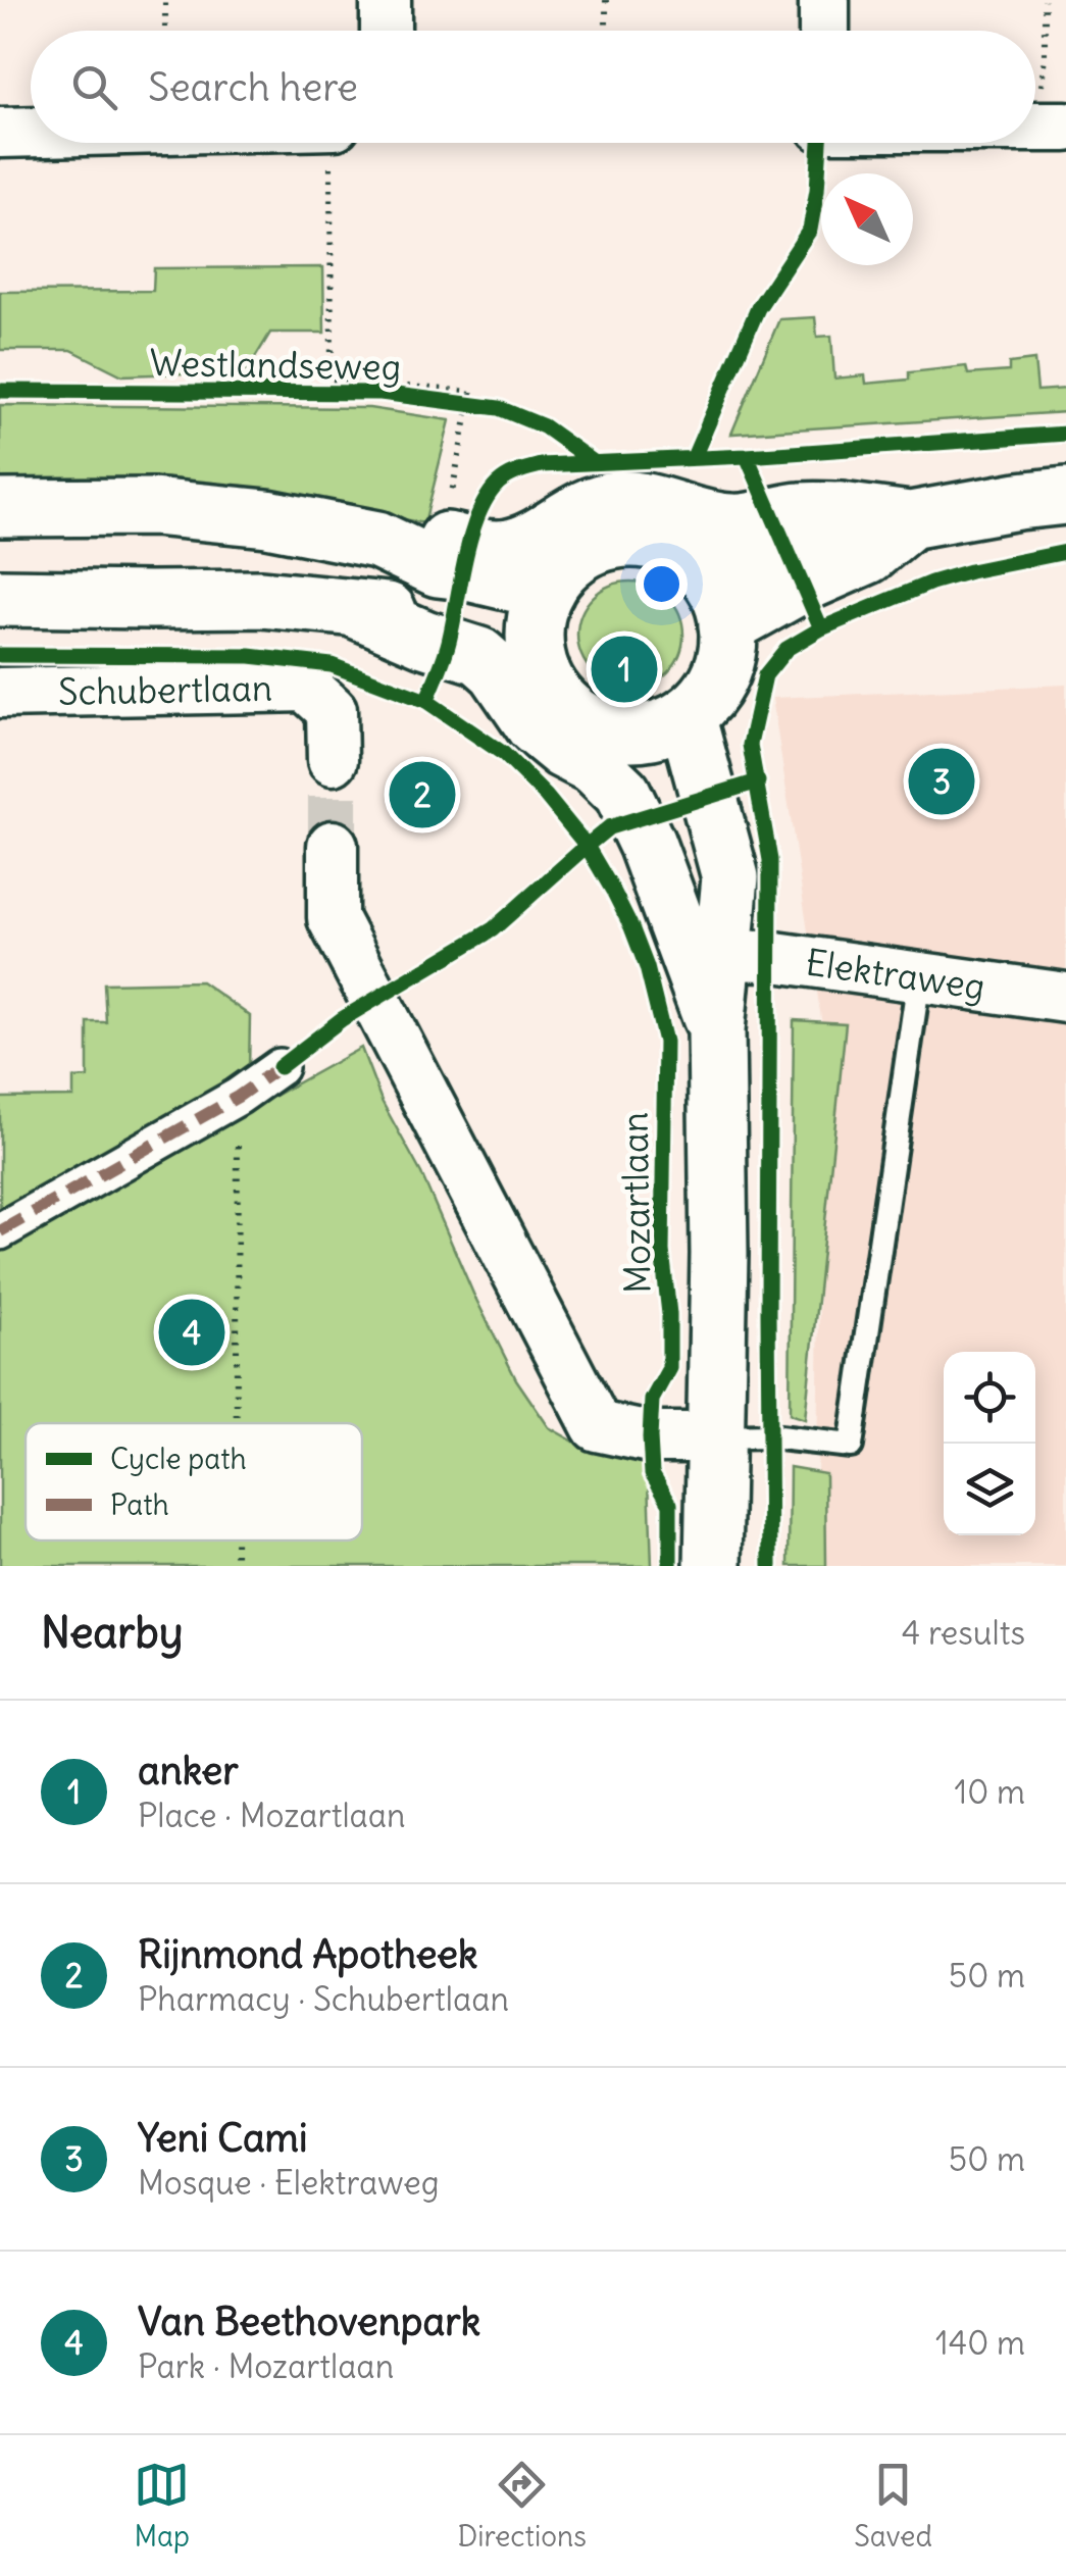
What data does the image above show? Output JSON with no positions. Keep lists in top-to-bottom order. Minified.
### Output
{"streets":{"street":["Schubertlaan","Elektraweg"],"cycle path":["Westlandseweg","Mozartlaan"]},"legend":["Cycle path","Path"],"north":"top left","page":{"search":"Search here","pins":["1","3","2","4"],"heading":["Nearby","4 results"],"list":[{"mark":"1","name":"anker","note":"Place · Mozartlaan","value":"10 m"},{"mark":"2","name":"Rijnmond Apotheek","note":"Pharmacy · Schubertlaan","value":"50 m"},{"mark":"3","name":"Yeni Cami","note":"Mosque · Elektraweg","value":"50 m"},{"mark":"4","name":"Van Beethovenpark","note":"Park · Mozartlaan","value":"140 m"}],"nav":["Map","Directions","Saved"]}}
